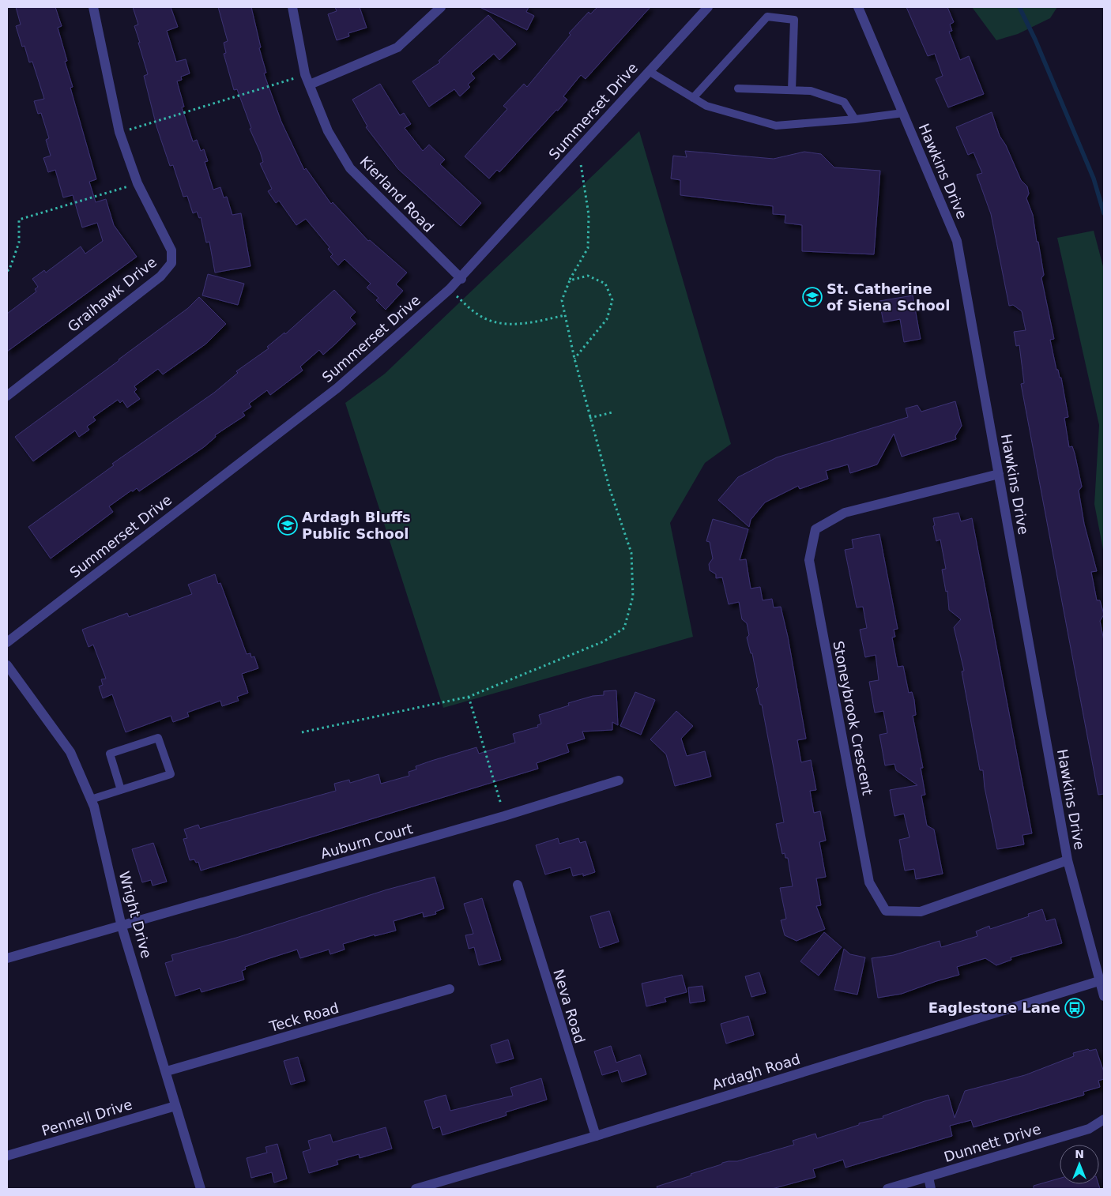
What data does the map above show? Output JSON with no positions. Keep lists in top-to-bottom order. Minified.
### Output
{"streets":{"street":["Summerset Drive","Hawkins Drive","Kierland Road","Graihawk Drive","Stoneybrook Crescent","Auburn Court","Wright Drive","Neva Road","Teck Road","Ardagh Road","Pennell Drive","Dunnett Drive"]},"crossings":[["Summerset Drive","Kierland Road"],["Hawkins Drive","Stoneybrook Crescent"],["Hawkins Drive","Ardagh Road"],["Auburn Court","Wright Drive"],["Wright Drive","Teck Road"],["Wright Drive","Pennell Drive"],["Neva Road","Ardagh Road"]],"places":{"school or university":["St. Catherine of Siena School","Ardagh Bluffs Public School"],"bus stop":["Eaglestone Lane"]},"north":"top"}
